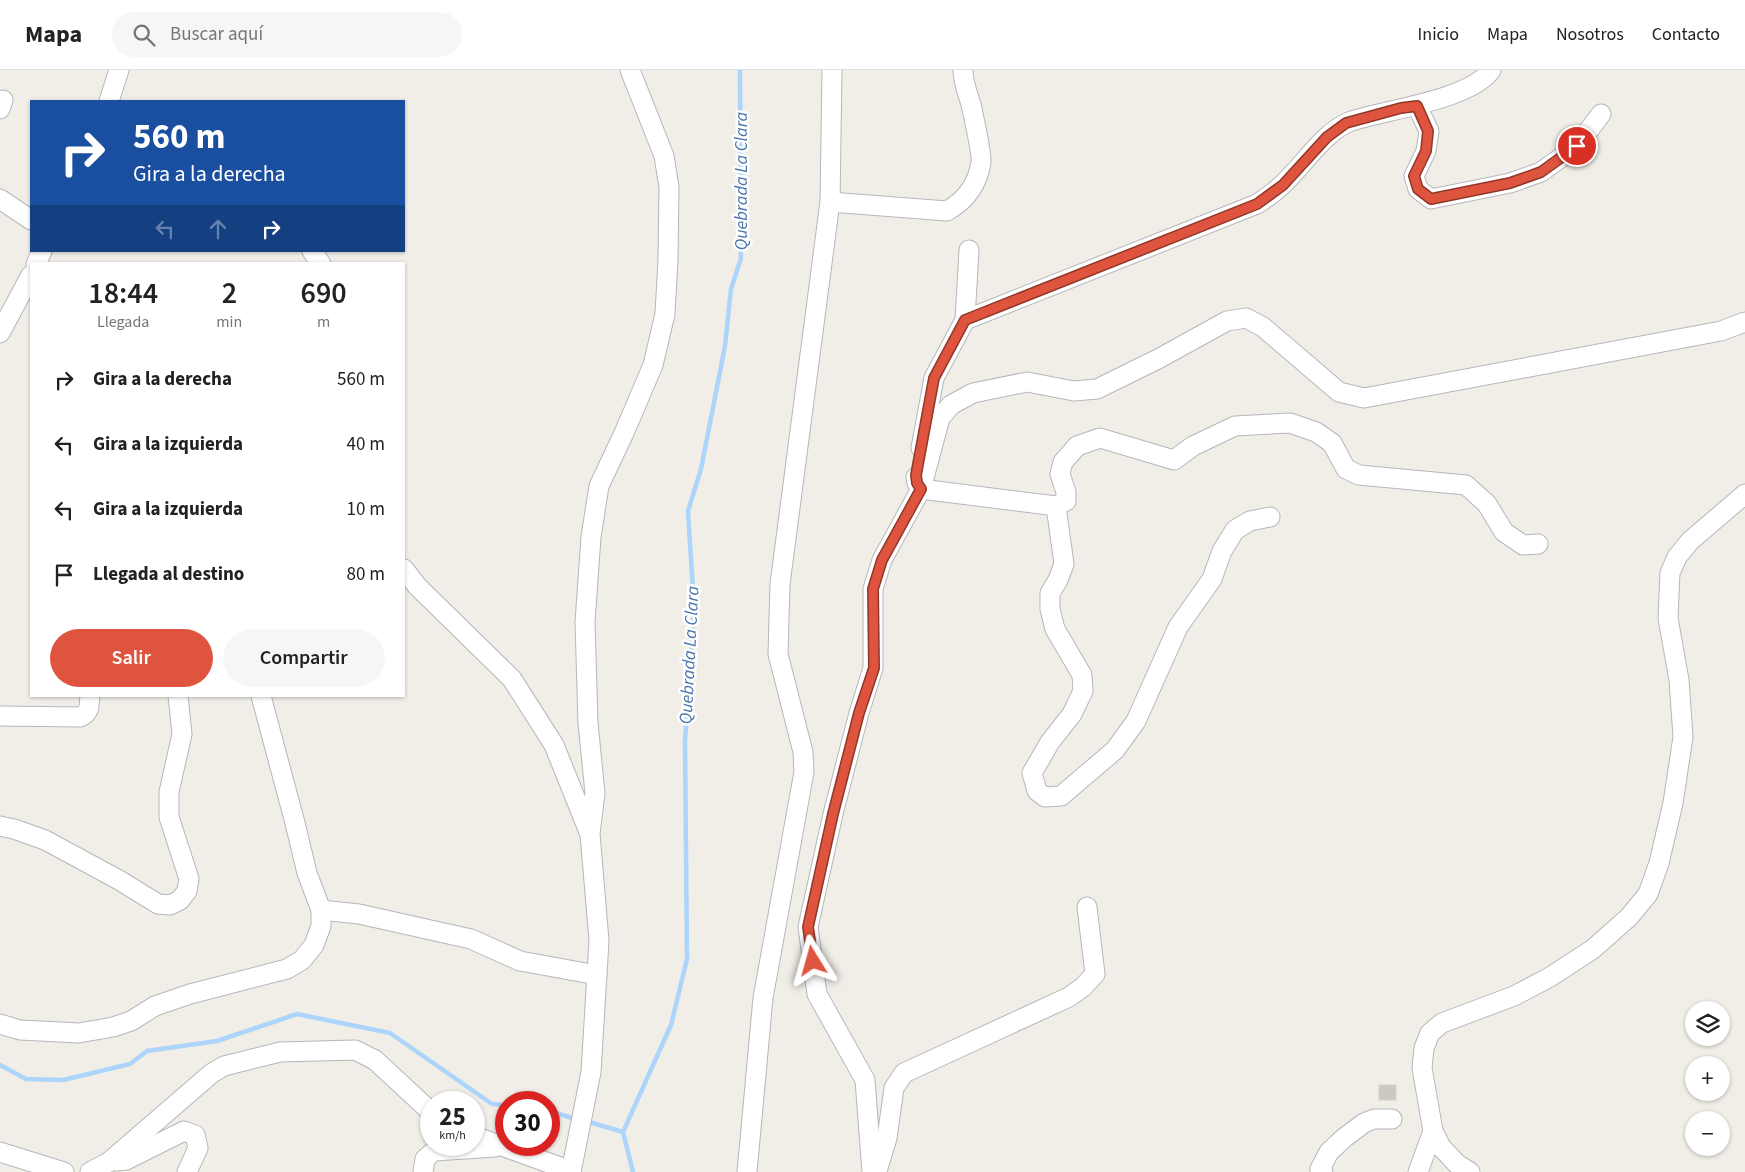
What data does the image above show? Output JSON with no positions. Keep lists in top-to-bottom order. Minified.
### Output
{"water":["Quebrada La Clara"],"page":{"header":"Mapa","search":"Buscar aquí","nav":["Inicio","Mapa","Nosotros","Contacto"],"turn":["560 m","Gira a la derecha"],"eta":["18:44","Llegada","2","min","690","m"],"list":[{"name":"Gira a la derecha","value":"560 m"},{"name":"Gira a la izquierda","value":"40 m"},{"name":"Gira a la izquierda","value":"10 m"},{"name":"Llegada al destino","value":"80 m"}],"buttons":["Salir","Compartir"],"map_buttons":["+","−"],"speed":"25 km/h","limit":"30"}}
